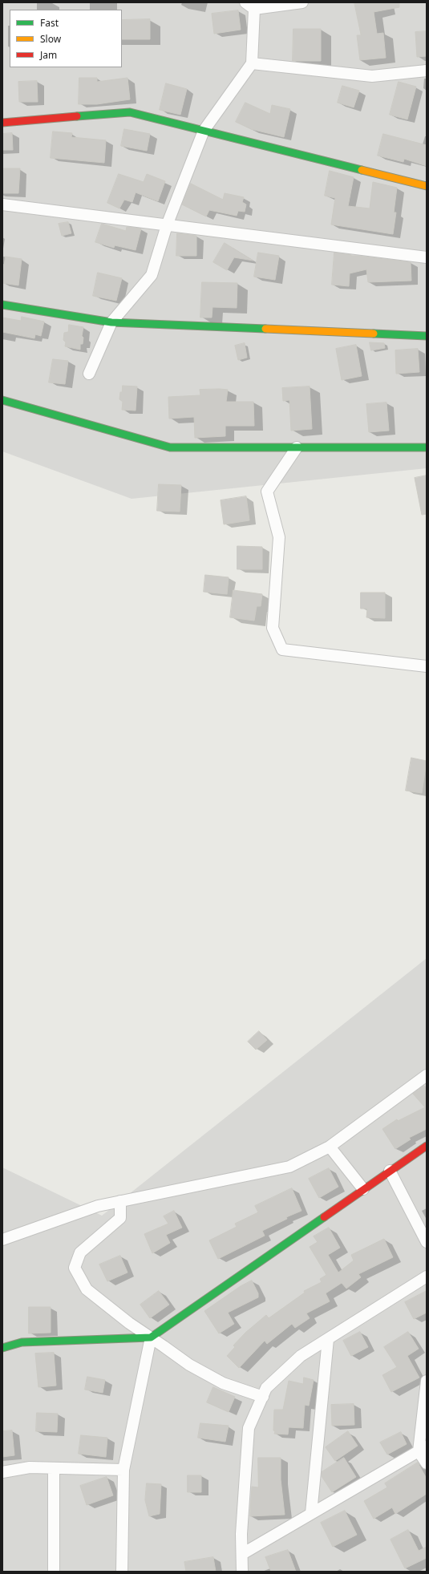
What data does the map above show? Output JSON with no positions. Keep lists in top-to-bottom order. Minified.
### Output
{"legend":["Fast","Slow","Jam"]}
